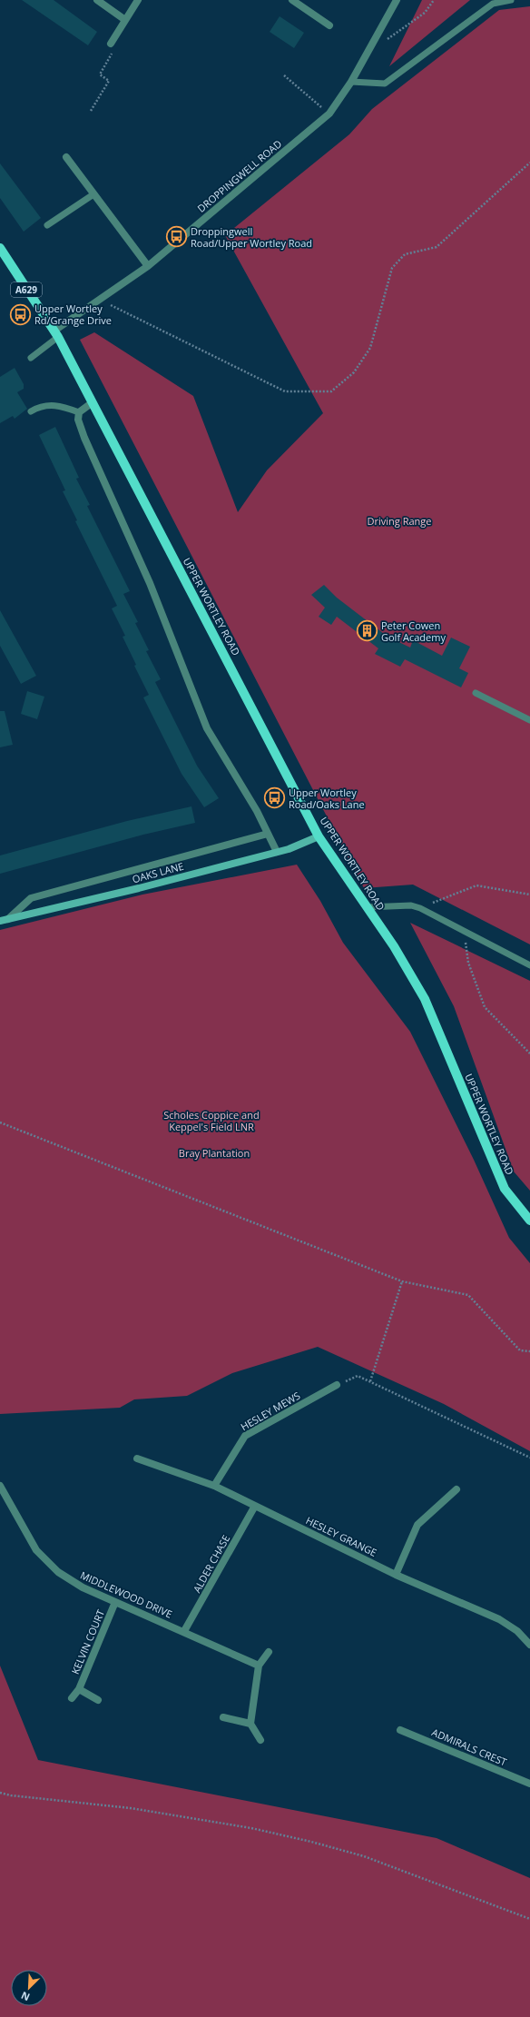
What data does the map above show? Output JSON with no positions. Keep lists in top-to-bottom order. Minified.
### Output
{"streets":{"main road":["A629","UPPER WORTLEY ROAD"],"street":["DROPPINGWELL ROAD","OAKS LANE","HESLEY MEWS","HESLEY GRANGE","ALDER CHASE","MIDDLEWOOD DRIVE","KELVIN COURT","ADMIRALS CREST"]},"crossings":[["DROPPINGWELL ROAD","UPPER WORTLEY ROAD"],["UPPER WORTLEY ROAD","OAKS LANE"],["HESLEY MEWS","HESLEY GRANGE"],["HESLEY GRANGE","ALDER CHASE"],["ALDER CHASE","MIDDLEWOOD DRIVE"],["MIDDLEWOOD DRIVE","KELVIN COURT"]],"parks":["Driving Range","Scholes Coppice and Keppel's Field LNR","Bray Plantation"],"places":{"bus stop":["Droppingwell Road/Upper Wortley Road","Upper Wortley Rd/Grange Drive","Upper Wortley Road/Oaks Lane"],"building":["Peter Cowen Golf Academy"]},"north":"bottom left"}
